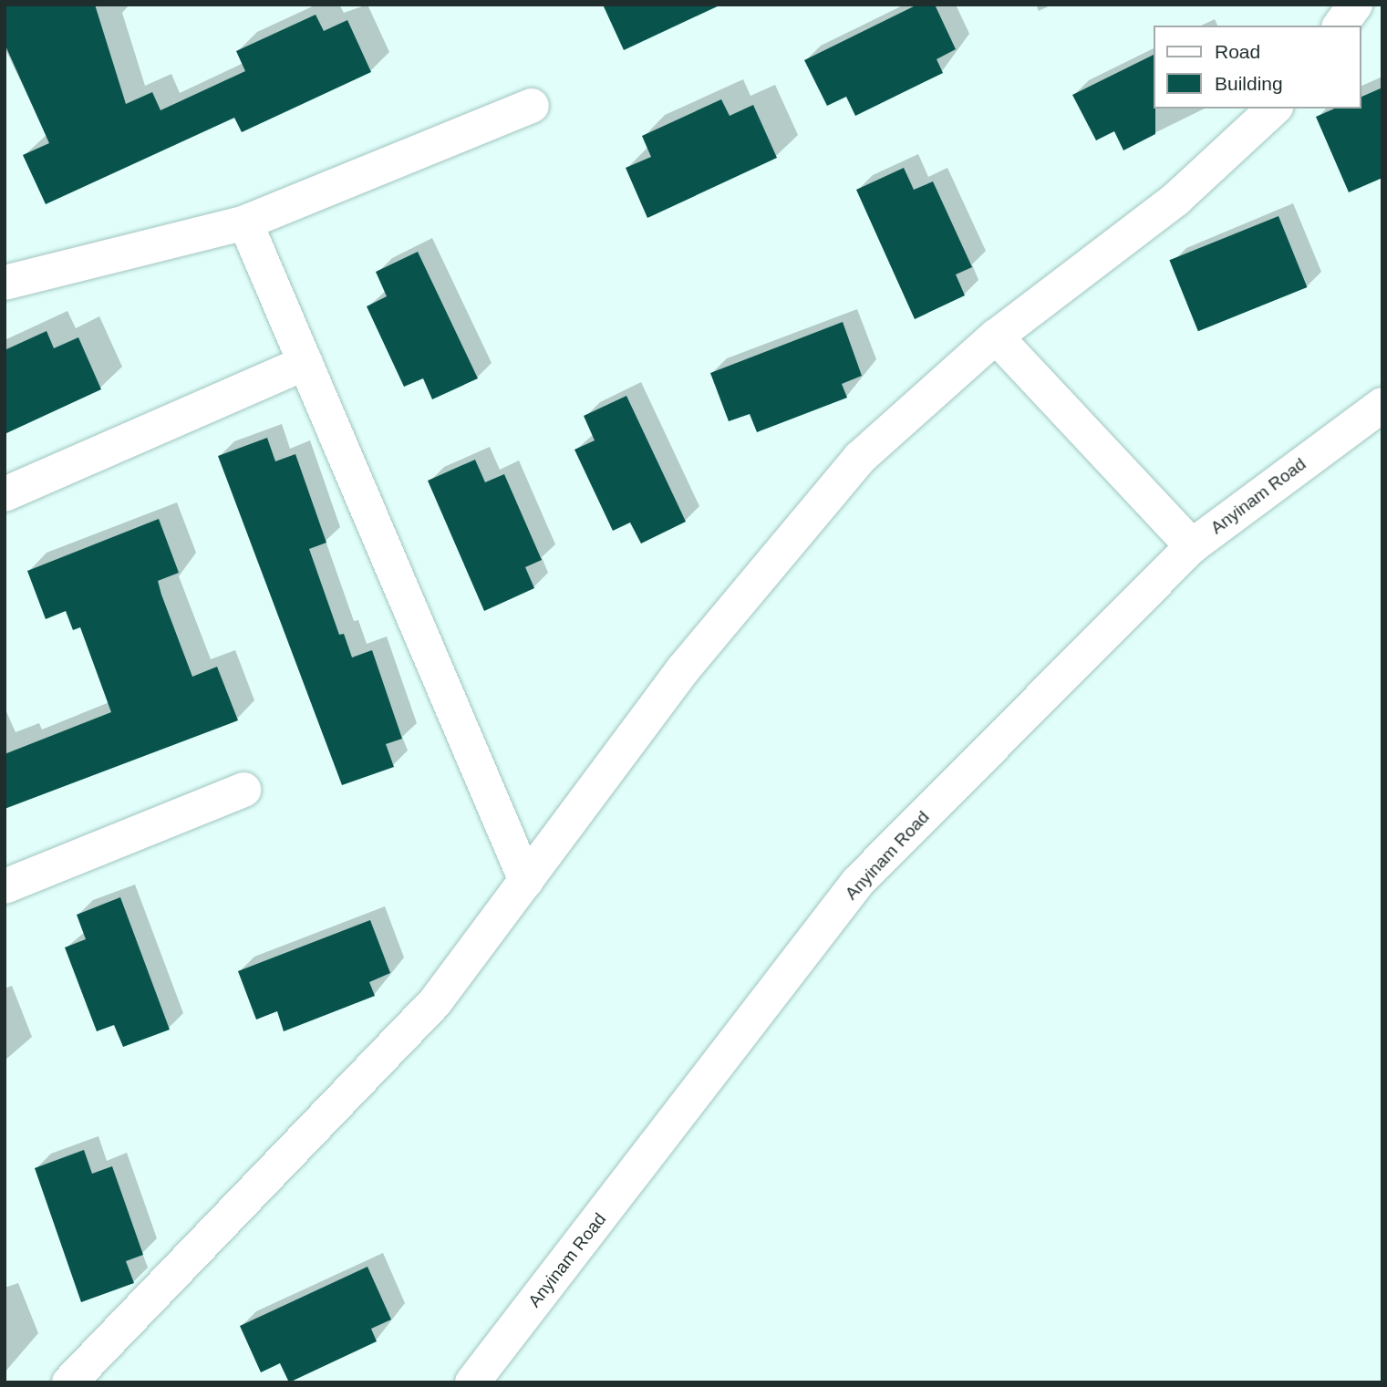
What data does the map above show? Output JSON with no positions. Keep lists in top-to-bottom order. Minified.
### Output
{"streets":{"street":["Anyinam Road"]},"legend":["Road","Building"]}
